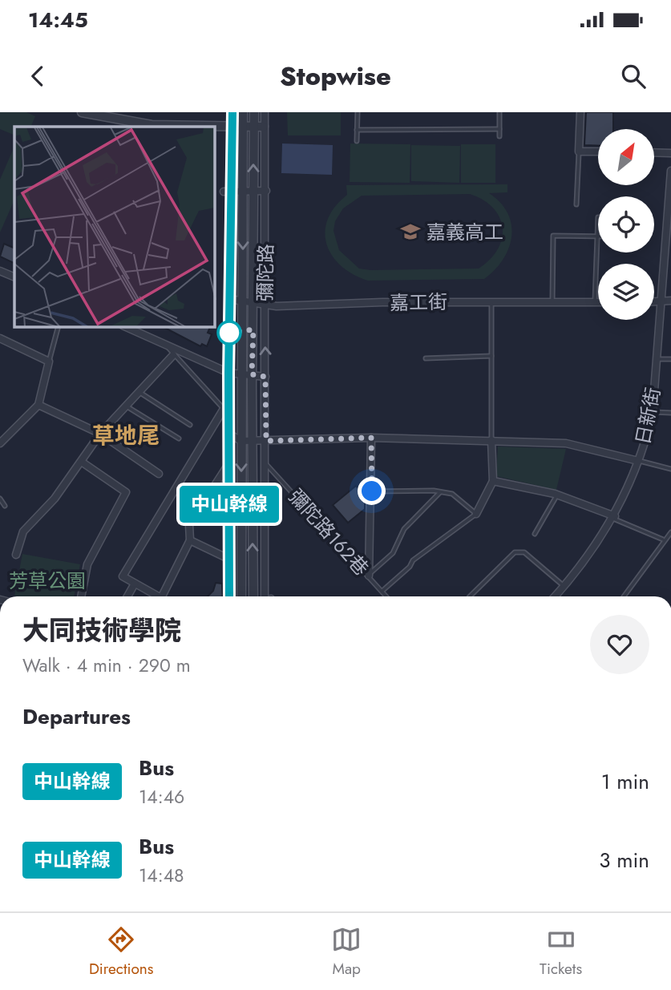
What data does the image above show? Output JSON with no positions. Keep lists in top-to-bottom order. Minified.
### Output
{"streets":{"street":["彌陀路","嘉工街","日新街"],"lane":["彌陀路162巷"]},"crossings":[["彌陀路","嘉工街"],["彌陀路","彌陀路162巷"]],"districts":["草地尾"],"parks":["芳草公園"],"places":{"school or university":["嘉義高工"]},"lines":["bus line 中山幹線"],"north":"top right","page":{"status":"14:45","header":"Stopwise","on_map":"中山幹線","heading":[["大同技術學院","Walk · 4 min · 290 m"],"Departures"],"list":[{"mark":"中山幹線","name":"Bus","note":"14:46","value":"1 min"},{"mark":"中山幹線","name":"Bus","note":"14:48","value":"3 min"}],"tabs":["Directions","Map","Tickets"]}}
